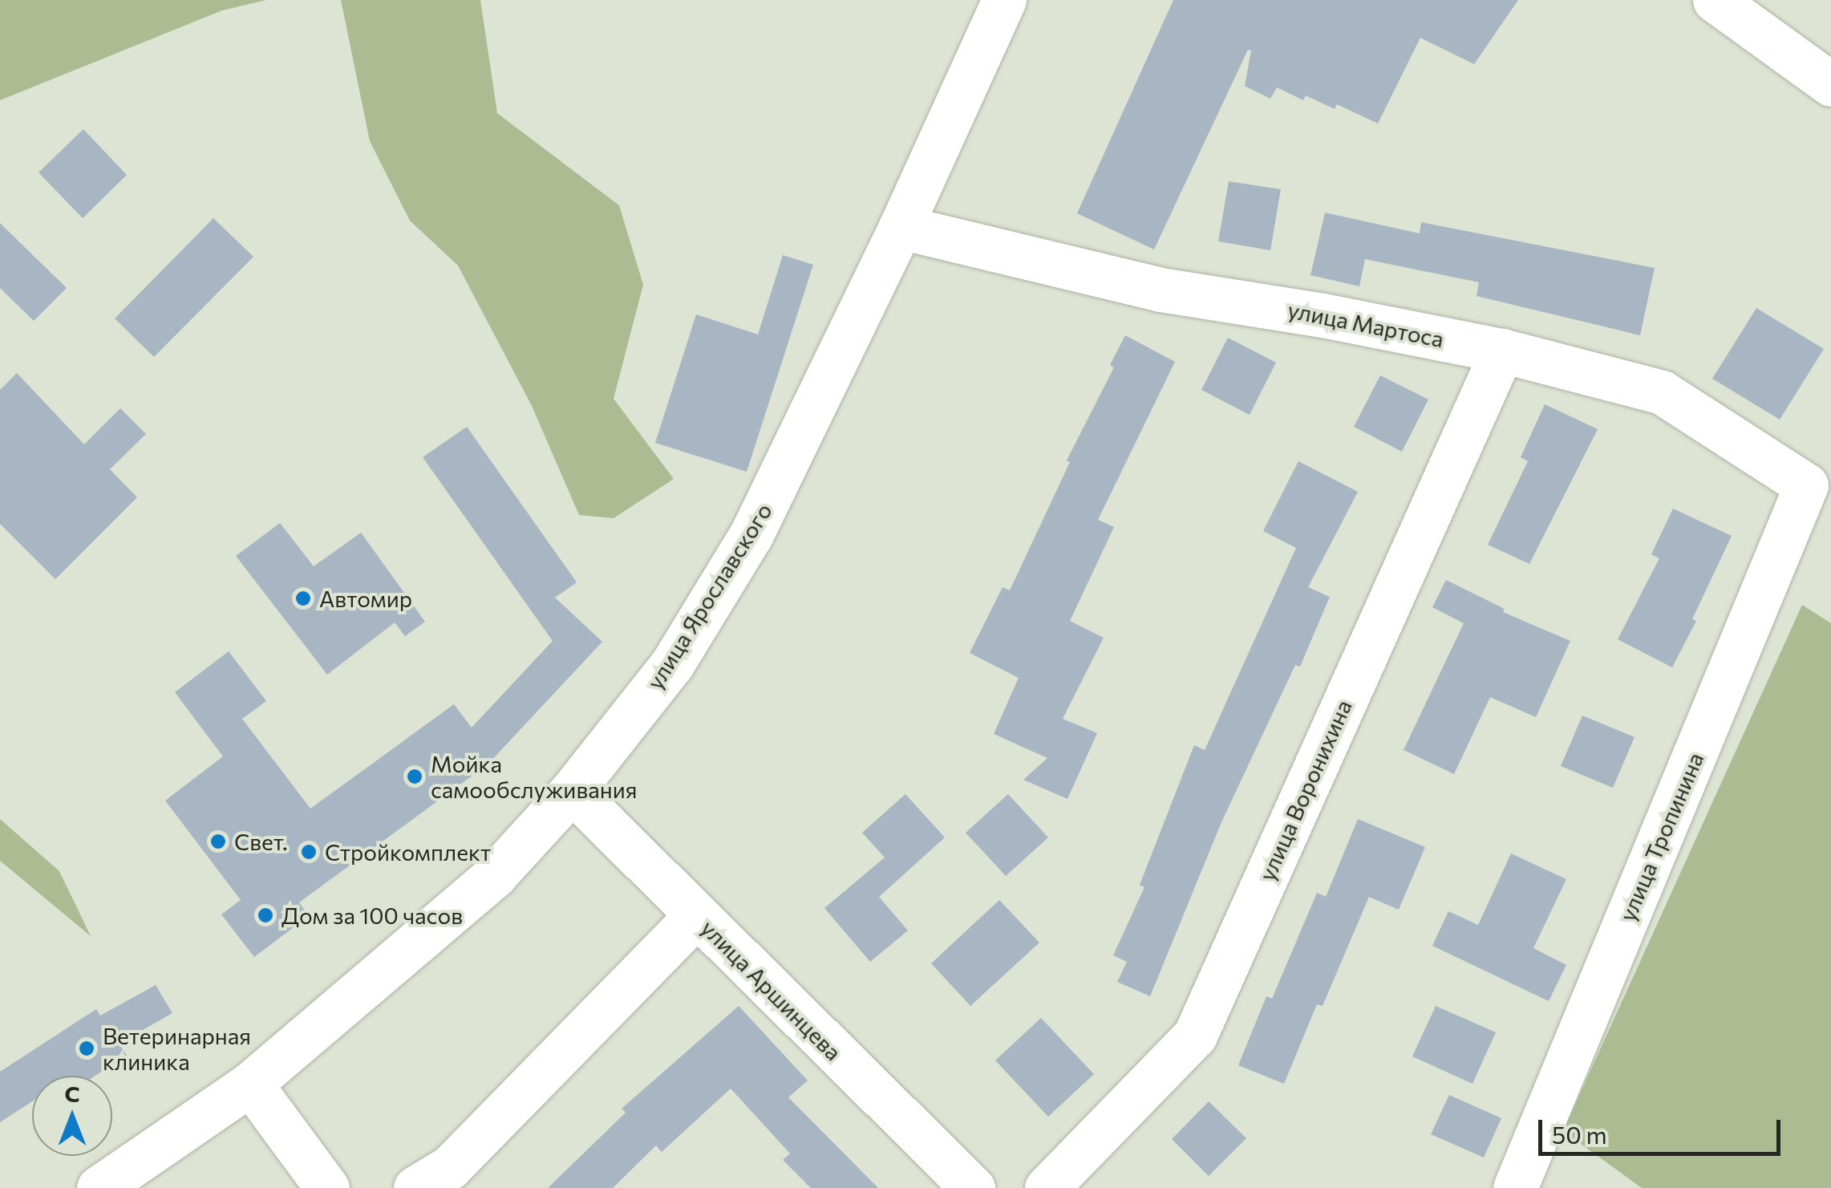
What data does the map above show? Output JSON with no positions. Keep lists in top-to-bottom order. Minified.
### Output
{"streets":{"street":["улица Мартоса","улица Ярославского","улица Воронихина","улица Тропинина","улица Аршинцева"]},"crossings":[["улица Мартоса","улица Ярославского"],["улица Мартоса","улица Воронихина"],["улица Мартоса","улица Тропинина"],["улица Ярославского","улица Аршинцева"]],"places":["Автомир","Мойка самообслуживания","Свет.","Стройкомплект","Дом за 100 часов","Ветеринарная клиника"],"scale_bar":"50 m","north":"top"}
